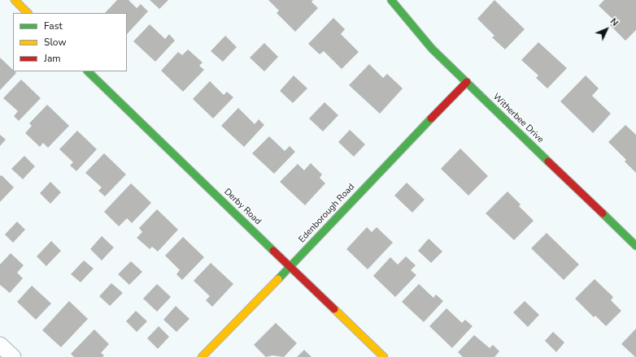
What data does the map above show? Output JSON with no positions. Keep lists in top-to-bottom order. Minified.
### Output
{"streets":{"street":["Witherbee Drive","Derby Road","Edenborough Road"]},"crossings":[["Witherbee Drive","Edenborough Road"],["Derby Road","Edenborough Road"]],"legend":["Fast","Slow","Jam"],"north":"top right"}
